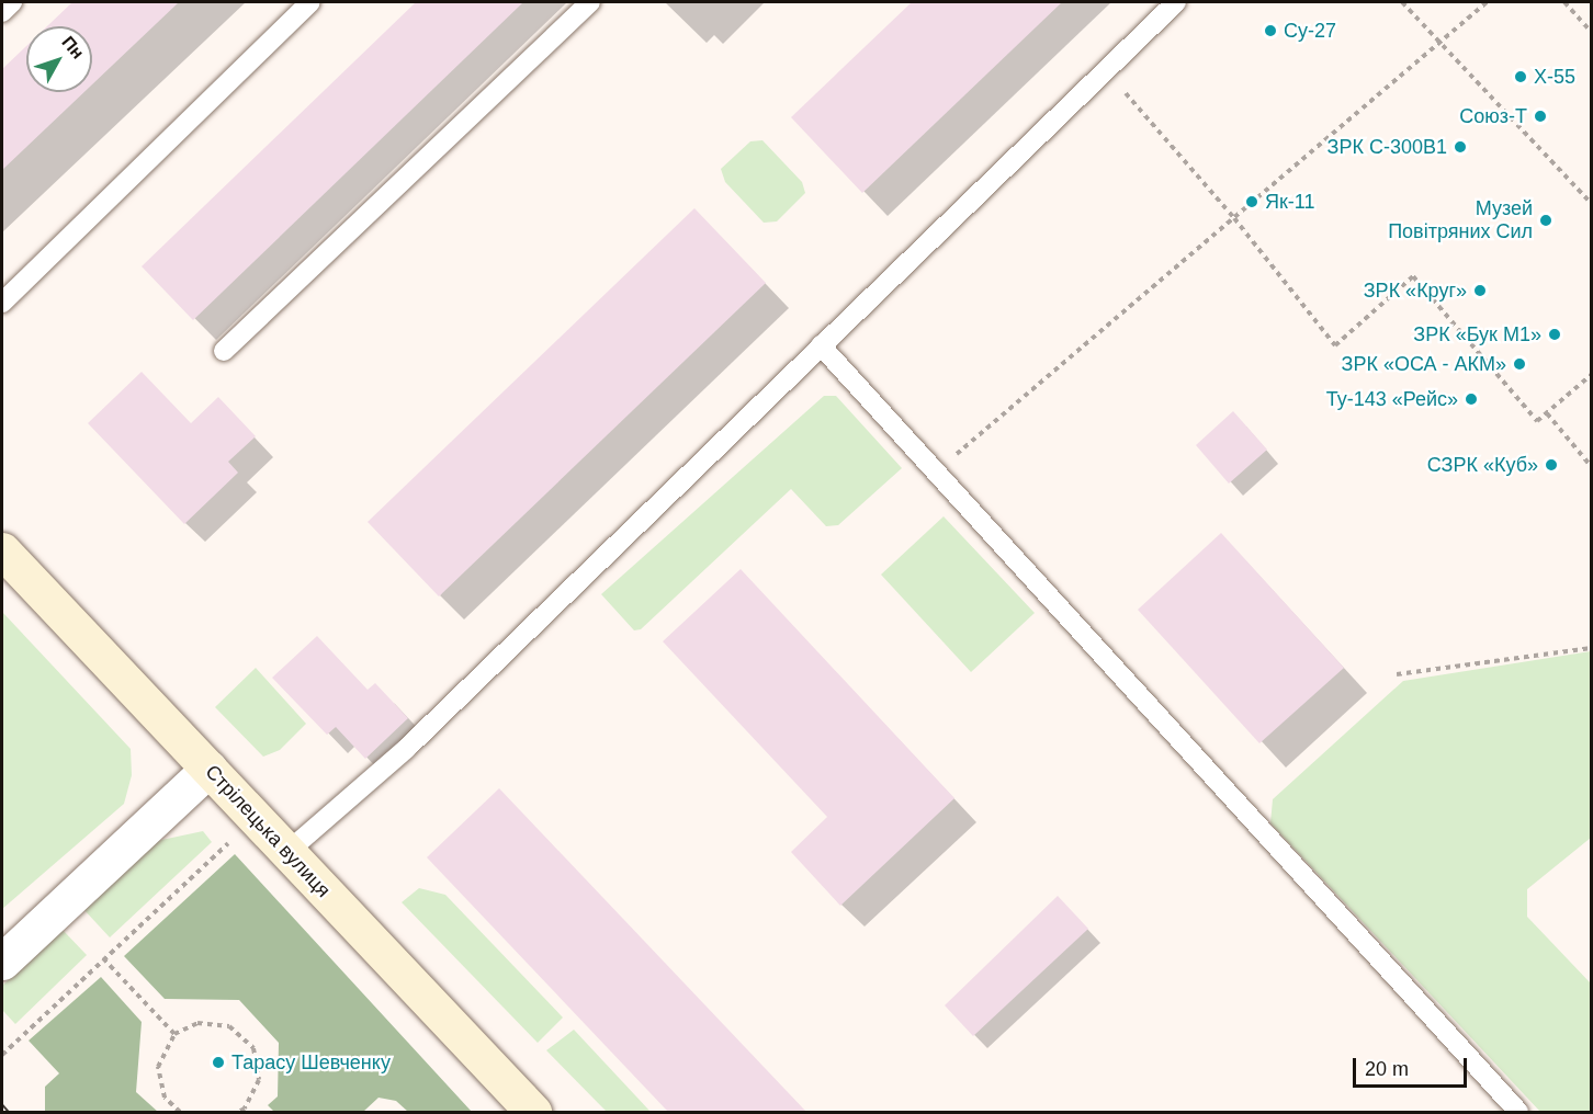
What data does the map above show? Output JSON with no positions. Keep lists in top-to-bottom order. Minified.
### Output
{"streets":{"main road":["Стрілецька вулиця"]},"places":["Су-27","Х-55","Союз-Т","ЗРК С-300В1","Як-11","Музей Повітряних Сил","ЗРК «Круг»","ЗРК «Бук М1»","ЗРК «ОСА - АКМ»","Ту-143 «Рейс»","СЗРК «Куб»","Тарасу Шевченку"],"scale_bar":"20 m","north":"top right"}
